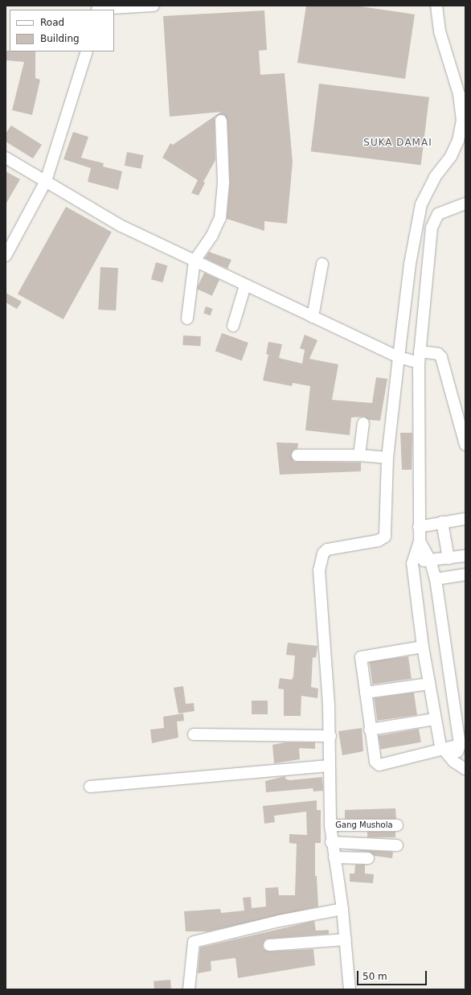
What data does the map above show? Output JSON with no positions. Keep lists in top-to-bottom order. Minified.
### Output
{"streets":{"street":["Gang Mushola"]},"districts":["SUKA DAMAI"],"legend":["Road","Building"],"scale_bar":"50 m"}
